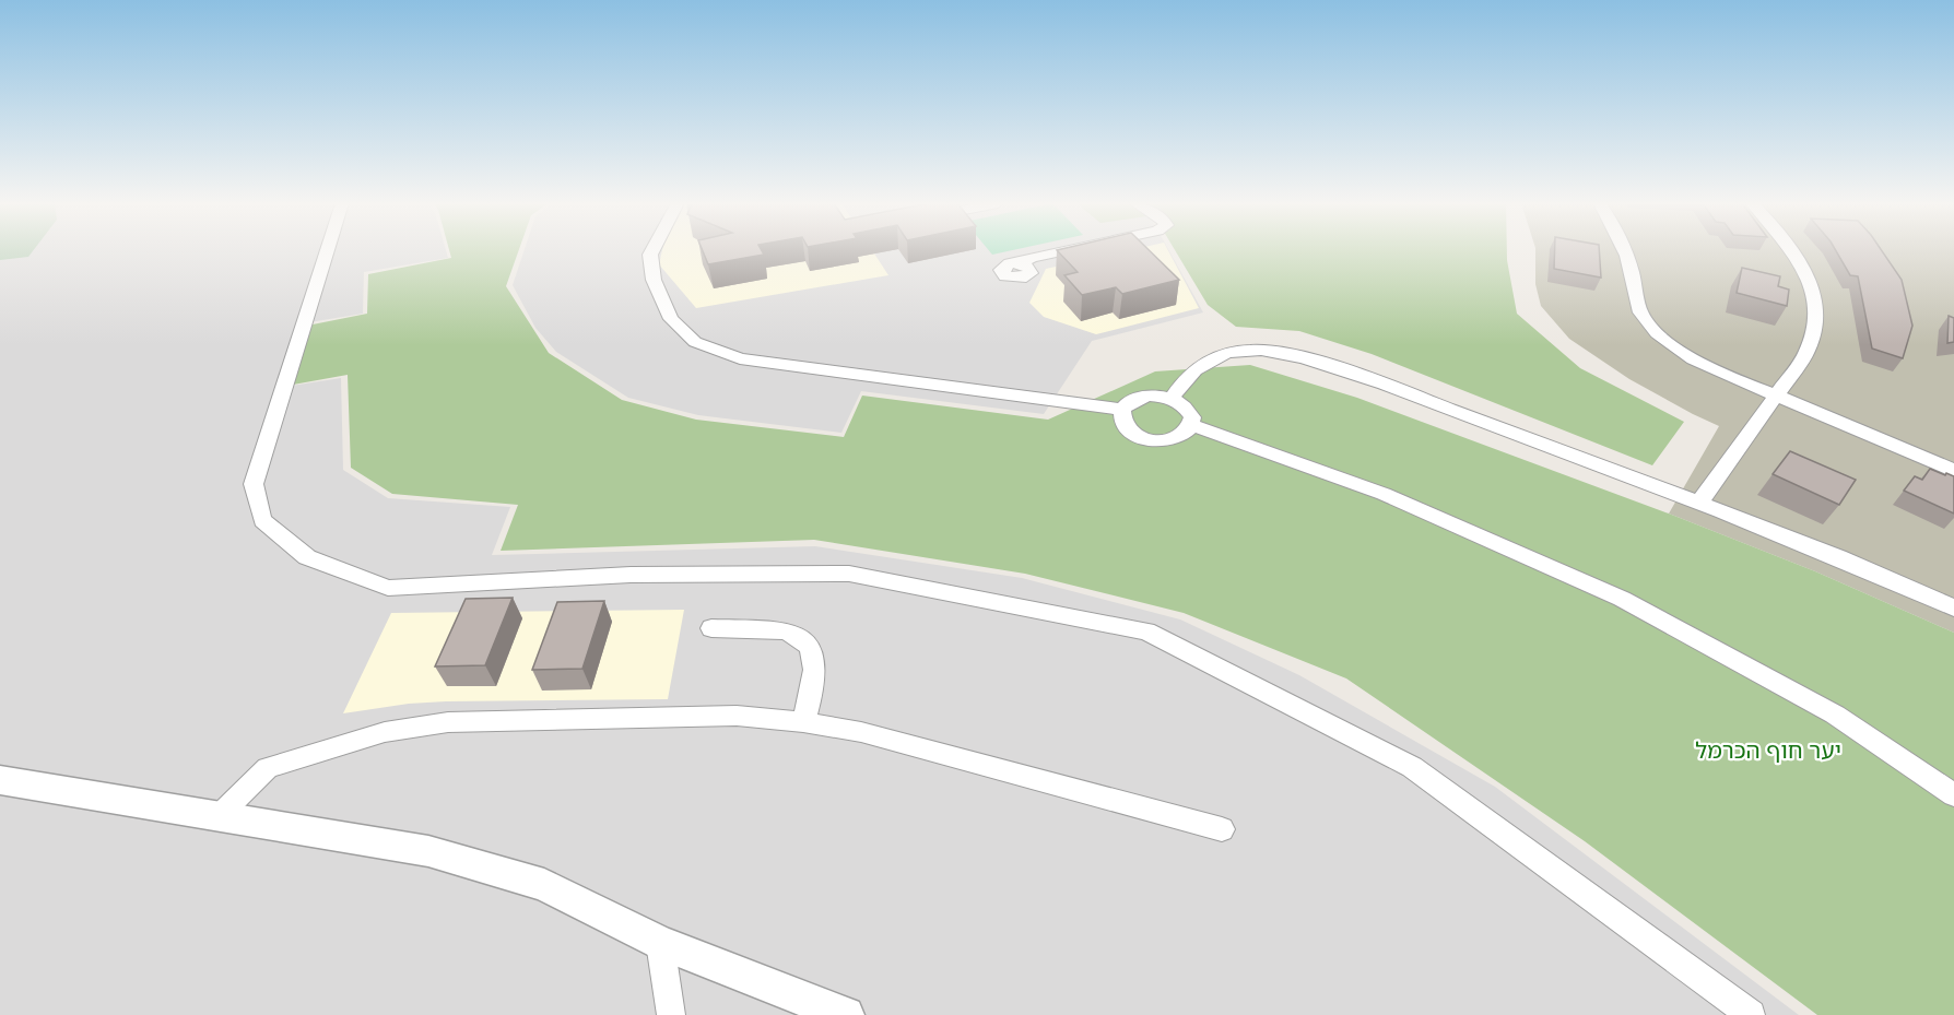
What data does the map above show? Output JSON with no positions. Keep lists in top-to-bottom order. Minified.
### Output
{"parks":["יער חוף הכרמל"]}
